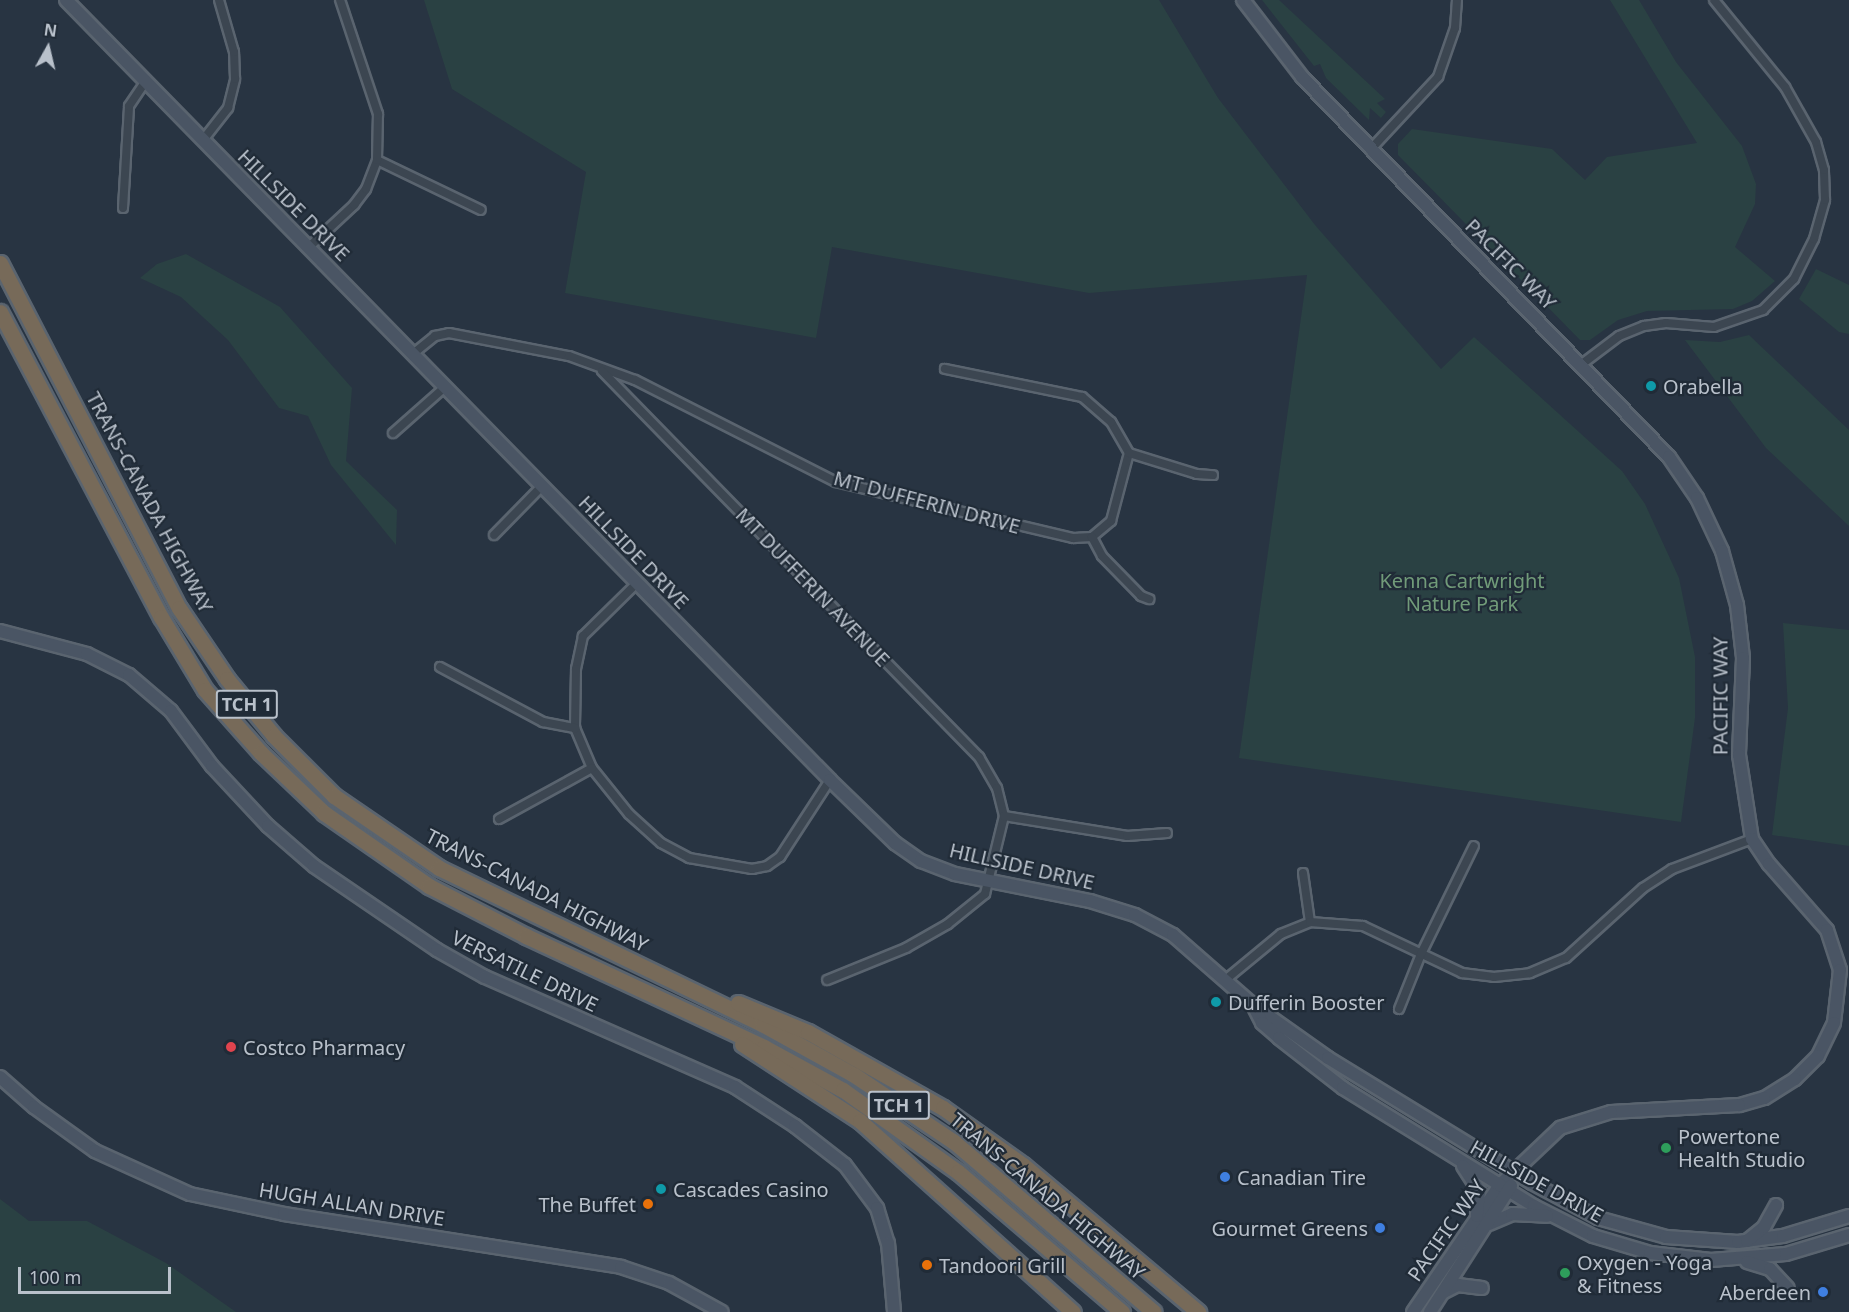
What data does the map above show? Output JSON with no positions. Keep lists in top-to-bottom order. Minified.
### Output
{"streets":{"highway":["TRANS-CANADA HIGHWAY","TCH 1"],"street":["HILLSIDE DRIVE","PACIFIC WAY","MT DUFFERIN DRIVE","MT DUFFERIN AVENUE","VERSATILE DRIVE","HUGH ALLAN DRIVE"]},"crossings":[["HILLSIDE DRIVE","PACIFIC WAY"],["HILLSIDE DRIVE","MT DUFFERIN DRIVE"],["MT DUFFERIN DRIVE","MT DUFFERIN AVENUE"]],"parks":["Kenna Cartwright Nature Park"],"places":["Orabella","Dufferin Booster","Costco Pharmacy","Powertone Health Studio","Canadian Tire","Cascades Casino","The Buffet","Gourmet Greens","Tandoori Grill","Oxygen - Yoga & Fitness","Aberdeen"],"scale_bar":"100 m","north":"top"}
